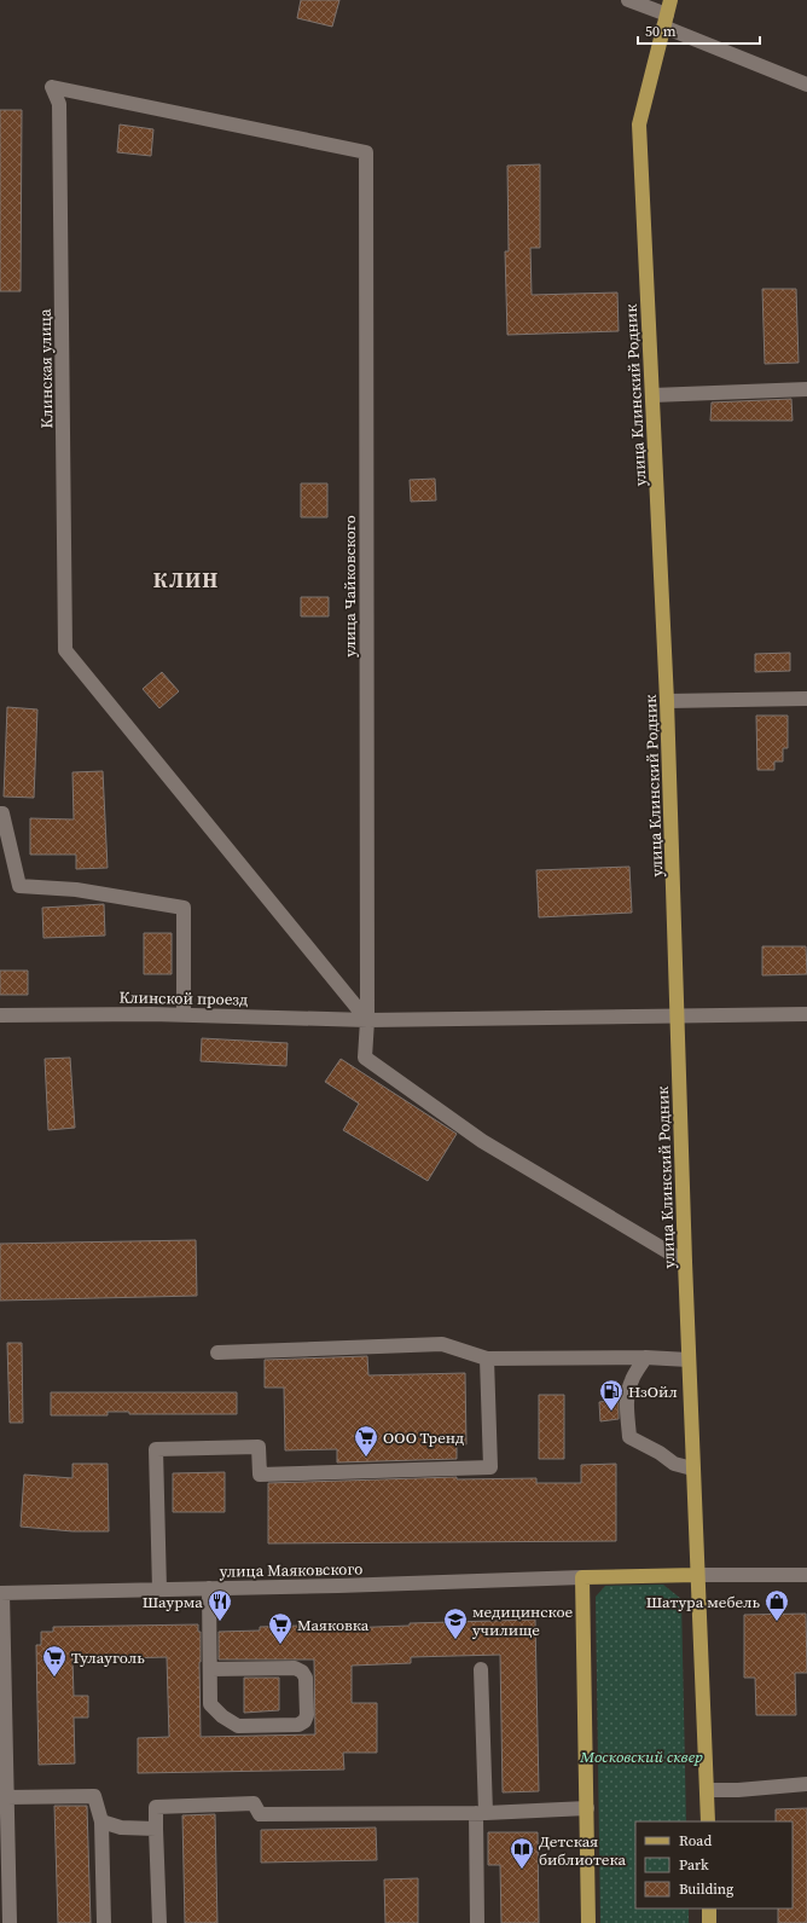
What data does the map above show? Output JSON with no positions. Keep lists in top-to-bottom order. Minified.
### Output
{"streets":{"main road":["улица Клинский Родник"],"street":["Клинская улица","улица Чайковского","Клинской проезд","улица Маяковского"]},"crossings":[["Клинская улица","улица Чайковского"],["Клинская улица","Клинской проезд"],["улица Клинский Родник","улица Чайковского"],["улица Клинский Родник","Клинской проезд"],["улица Чайковского","Клинской проезд"]],"districts":["КЛИН"],"parks":["Московский сквер"],"places":{"fuel station":["НзОйл"],"supermarket":["ООО Тренд","Маяковка","Тулауголь"],"restaurant":["Шаурма"],"shop":["Шатура мебель"],"school or university":["медицинское училище"],"library":["Детская библиотека"]},"legend":["Road","Park","Building"],"scale_bar":"50 m"}
